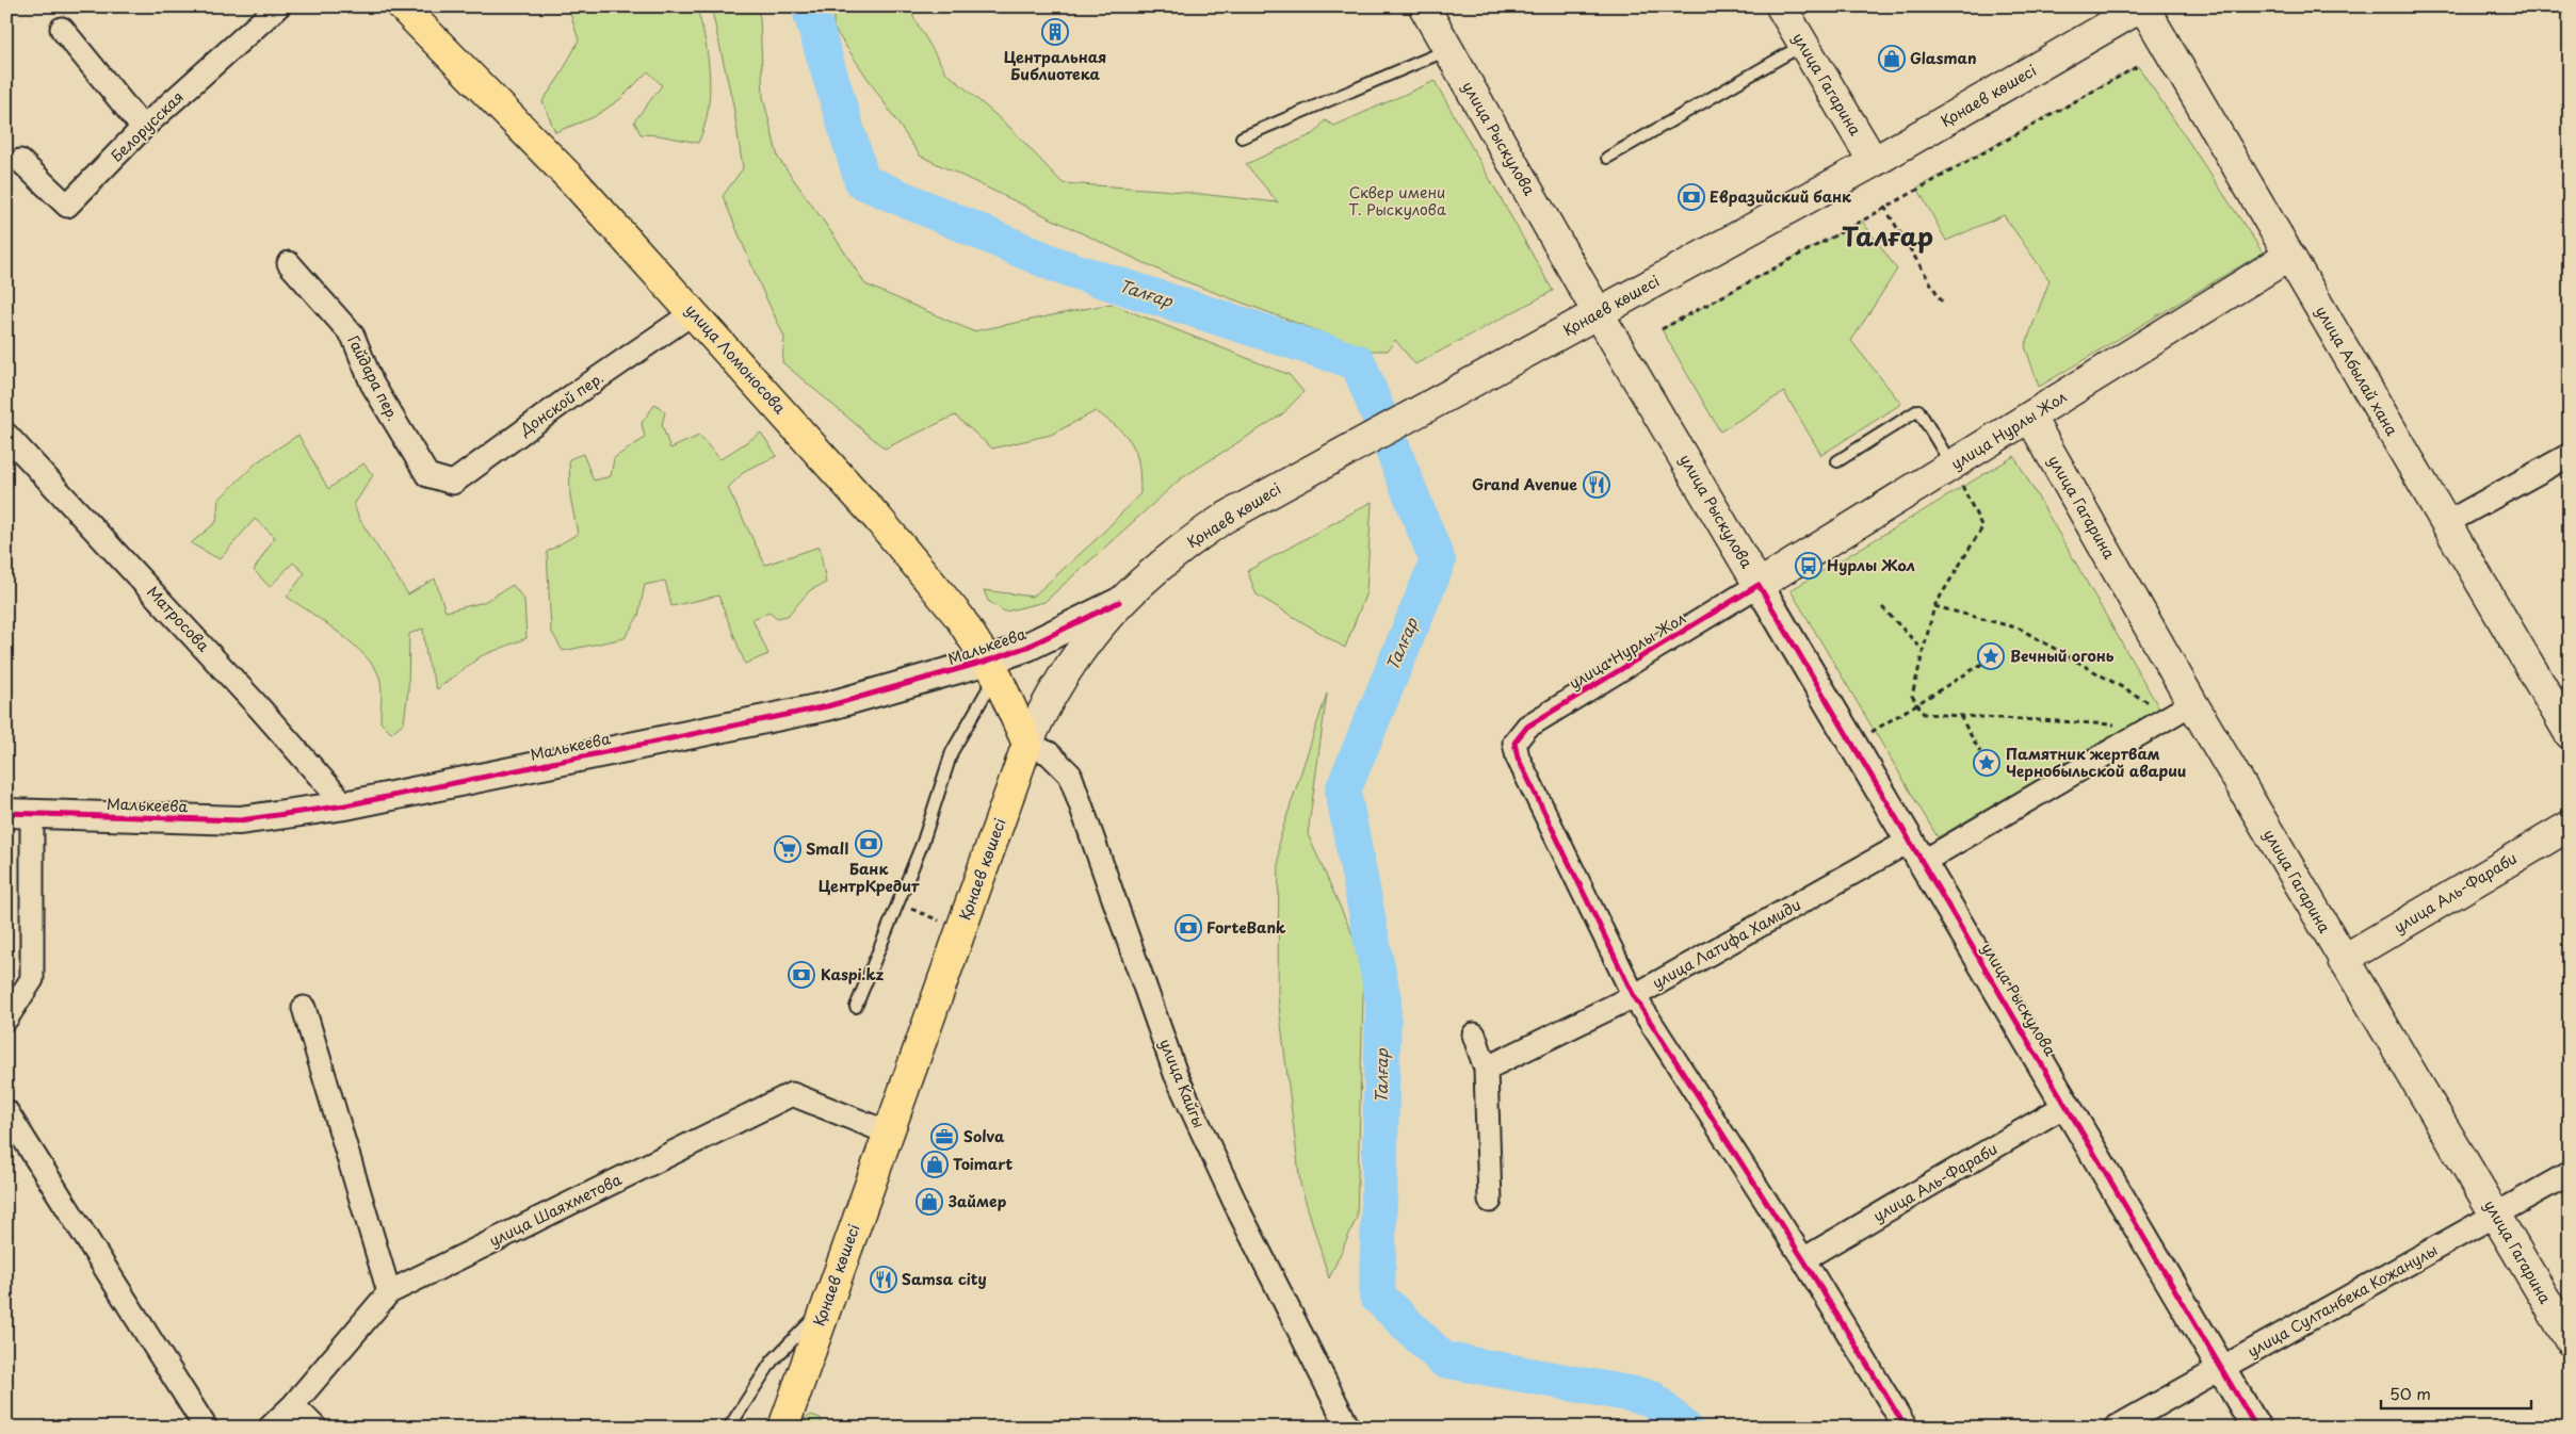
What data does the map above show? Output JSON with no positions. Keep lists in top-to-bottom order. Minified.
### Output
{"streets":{"main road":["улица Гагарина","Қонаев көшесі","улица Рыскулова","улица Ломоносова","улица Абылай хана","улица Нурлы Жол","улица Аль-Фараби"],"street":["Белорусская","Гайдара пер.","Донской пер.","Матросова","Малькеева","улица Латифа Хамиди","улица Кайгы","улица Шаяхметова","улица Султанбека Кожанулы"]},"crossings":[["улица Гагарина","Қонаев көшесі"],["улица Гагарина","улица Нурлы Жол"],["улица Гагарина","улица Аль-Фараби"],["улица Гагарина","улица Латифа Хамиди"],["улица Гагарина","улица Султанбека Кожанулы"],["Қонаев көшесі","улица Рыскулова"],["Қонаев көшесі","улица Ломоносова"],["Қонаев көшесі","улица Абылай хана"],["Қонаев көшесі","Малькеева"],["Қонаев көшесі","улица Кайгы"],["Қонаев көшесі","улица Шаяхметова"],["улица Рыскулова","улица Нурлы Жол"],["улица Рыскулова","улица Аль-Фараби"],["улица Рыскулова","улица Латифа Хамиди"],["улица Рыскулова","улица Султанбека Кожанулы"],["улица Ломоносова","Донской пер."],["улица Ломоносова","Малькеева"],["улица Ломоносова","улица Кайгы"],["улица Абылай хана","улица Нурлы Жол"],["Гайдара пер.","Донской пер."],["улица Нурлы Жол","улица Латифа Хамиди"],["Матросова","Малькеева"]],"districts":["Талғар"],"water":["Талғар"],"parks":["Сквер имени Т. Рыскулова"],"places":{"building":["Центральная Библиотека"],"shop":["Glasman","Toimart","Займер"],"bank":["Евразийский банк","Банк ЦентрКредит","ForteBank","Kaspi.kz"],"restaurant":["Grand Avenue","Samsa city"],"bus stop":["Нурлы Жол"],"place":["Вечный огонь","Памятник жертвам Чернобыльской аварии"],"supermarket":["Small"],"office":["Solva"]},"scale_bar":"50 m"}
